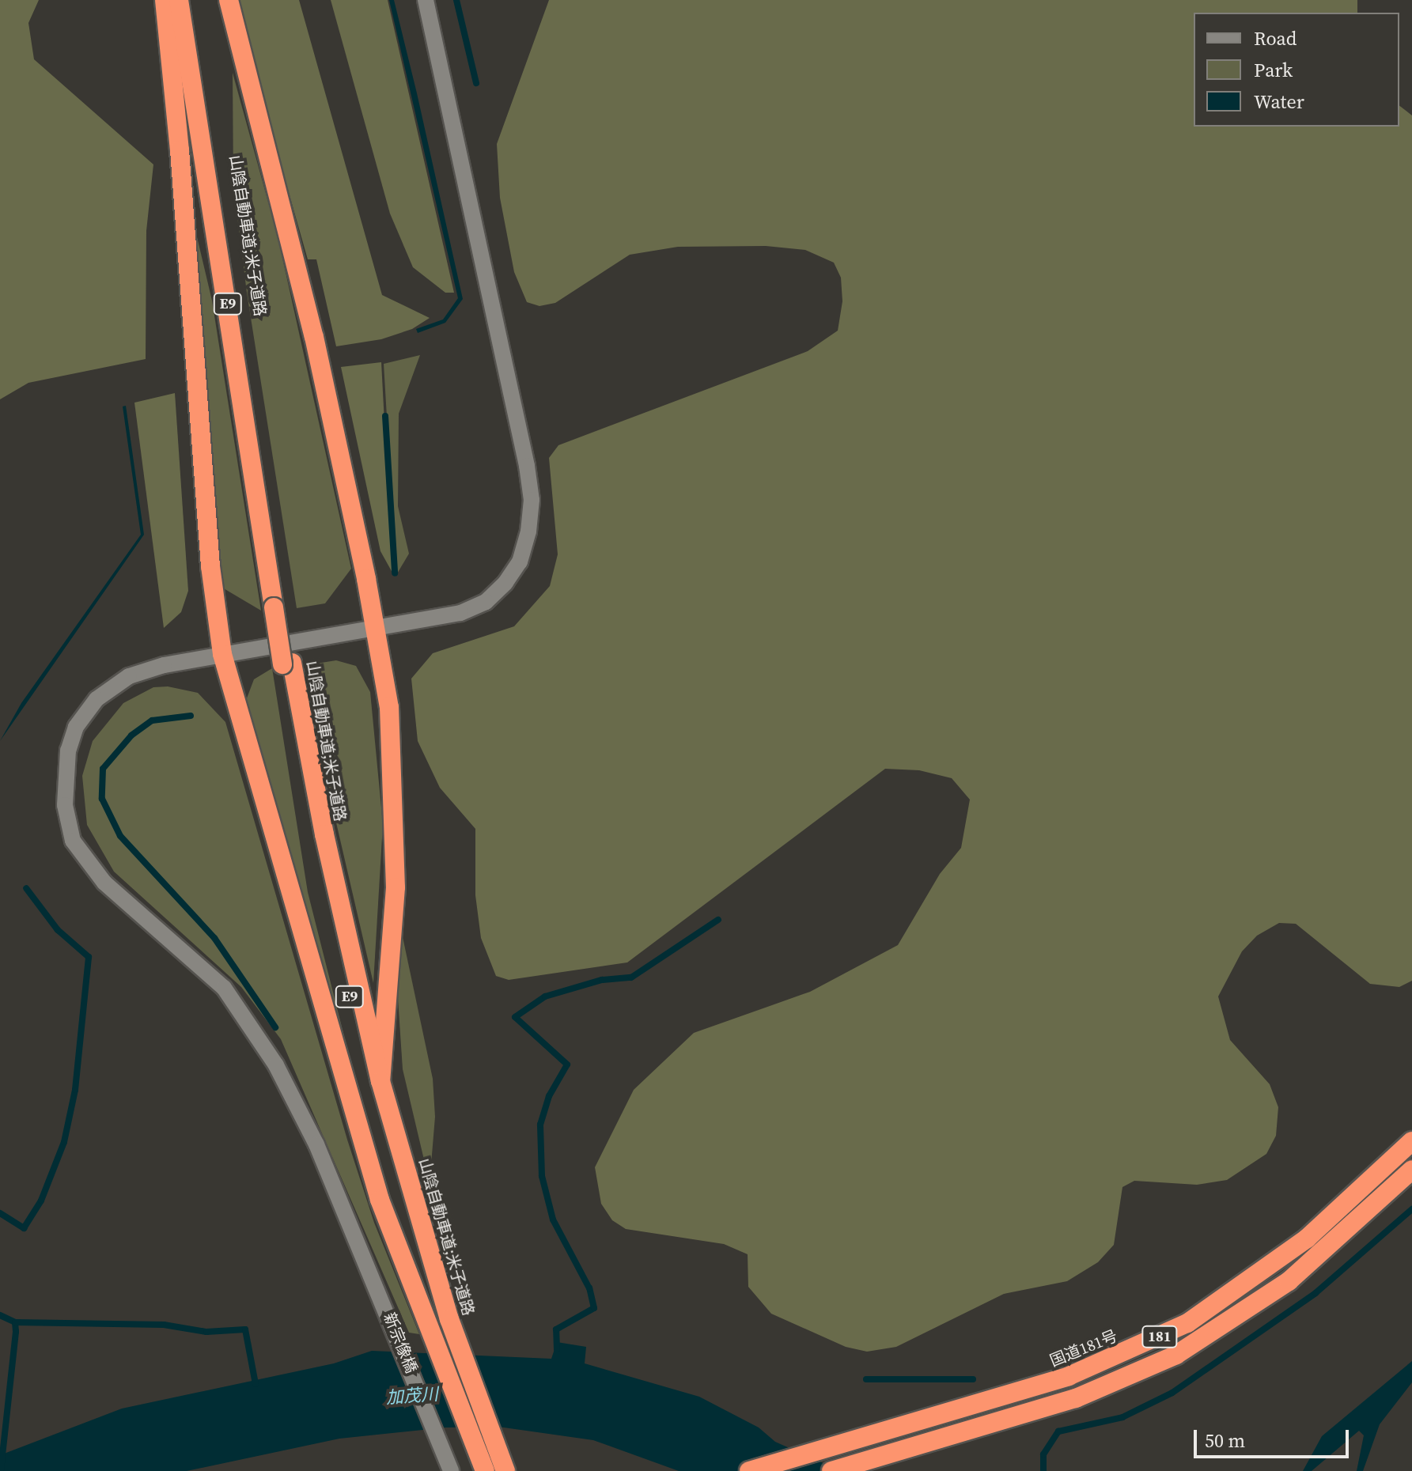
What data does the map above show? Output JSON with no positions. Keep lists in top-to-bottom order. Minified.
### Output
{"streets":{"highway":["山陰自動車道;米子道路","E9","181","国道181号"],"street":["新宗像橋"]},"water":["加茂川"],"legend":["Road","Park","Water"],"scale_bar":"50 m"}
